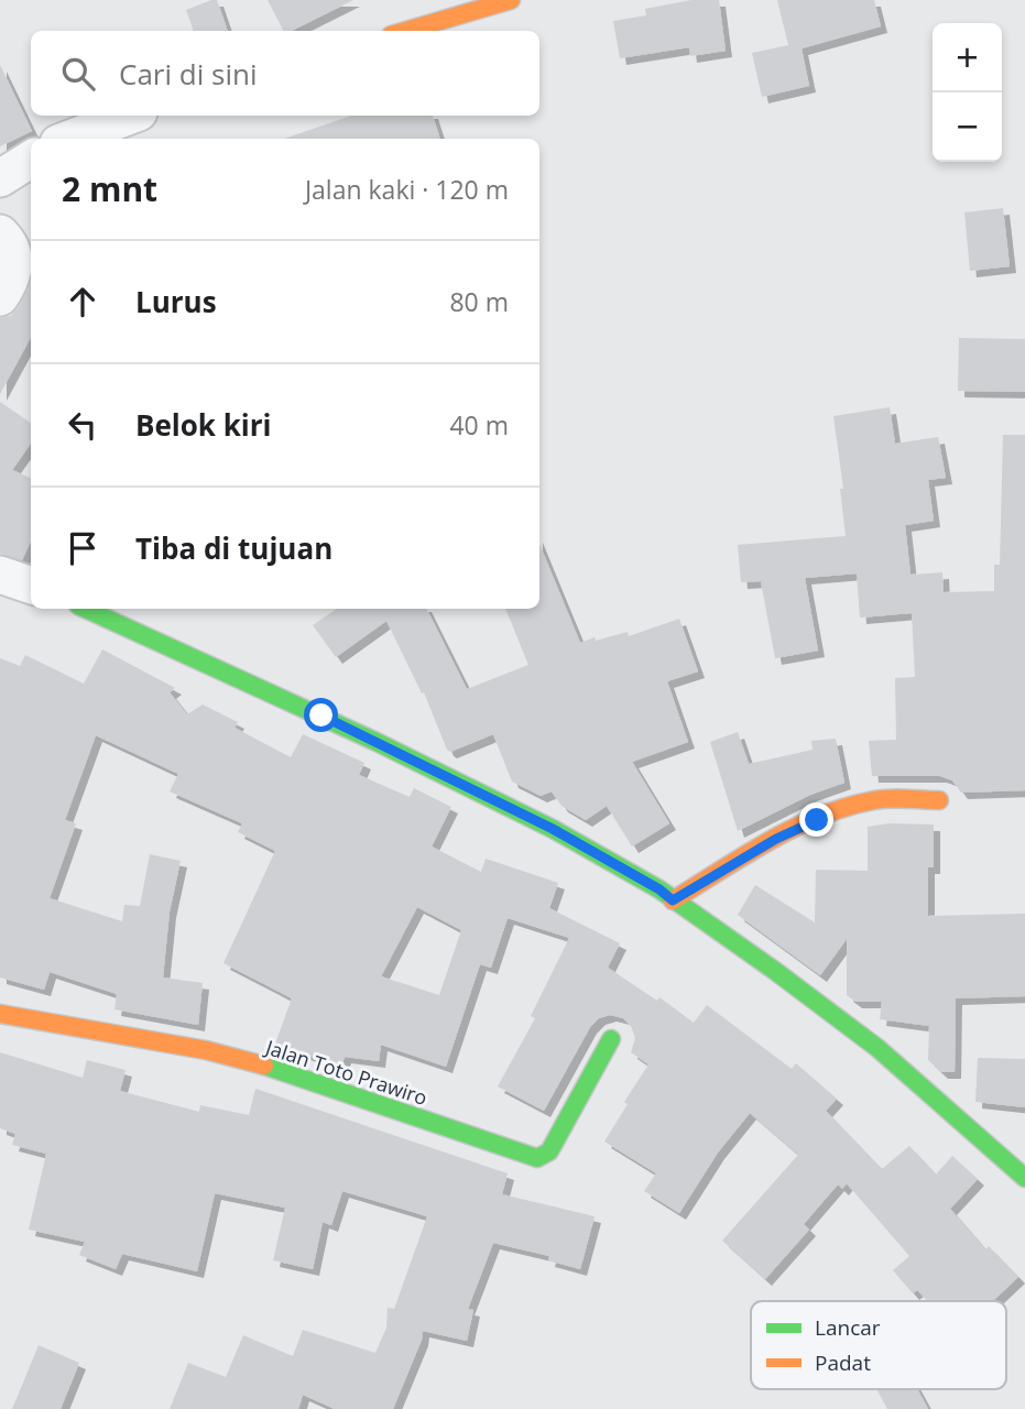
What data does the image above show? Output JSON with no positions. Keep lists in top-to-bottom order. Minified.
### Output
{"streets":{"street":["Jalan Toto Prawiro"]},"legend":["Lancar","Padat"],"page":{"map_buttons":["+","−"],"search":"Cari di sini","heading":["2 mnt","Jalan kaki · 120 m"],"list":[["Lurus","80 m"],["Belok kiri","40 m"],"Tiba di tujuan"]}}
